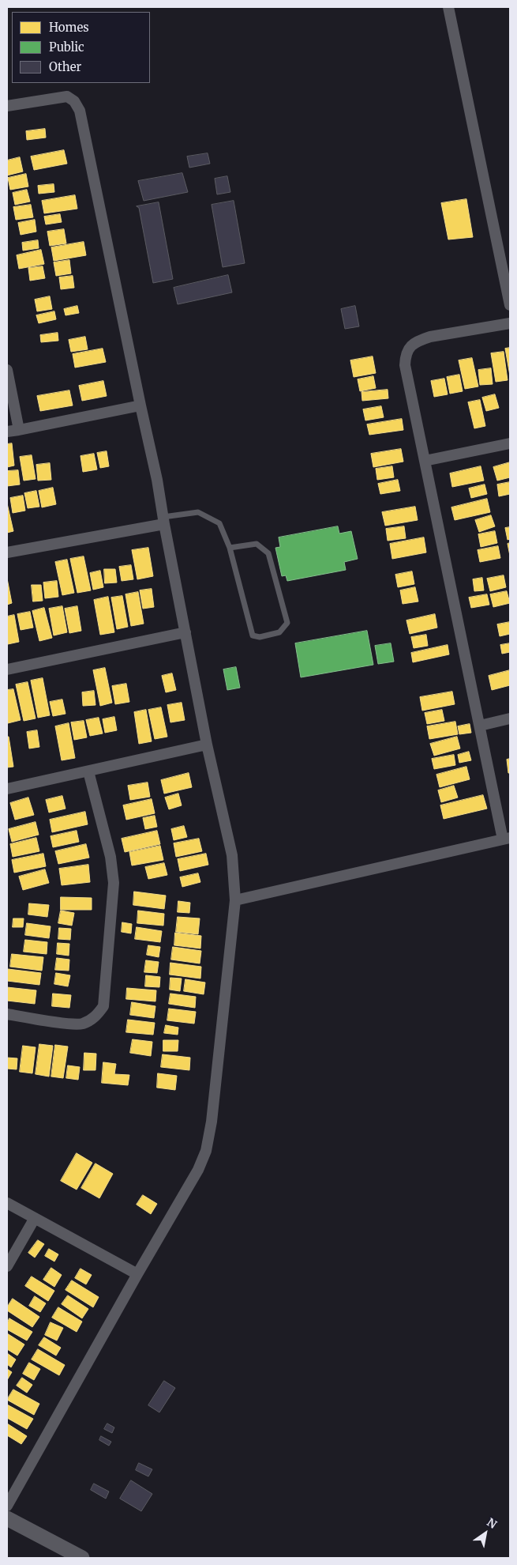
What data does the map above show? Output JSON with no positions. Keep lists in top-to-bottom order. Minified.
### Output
{"legend":["Homes","Public","Other"],"north":"top right"}
